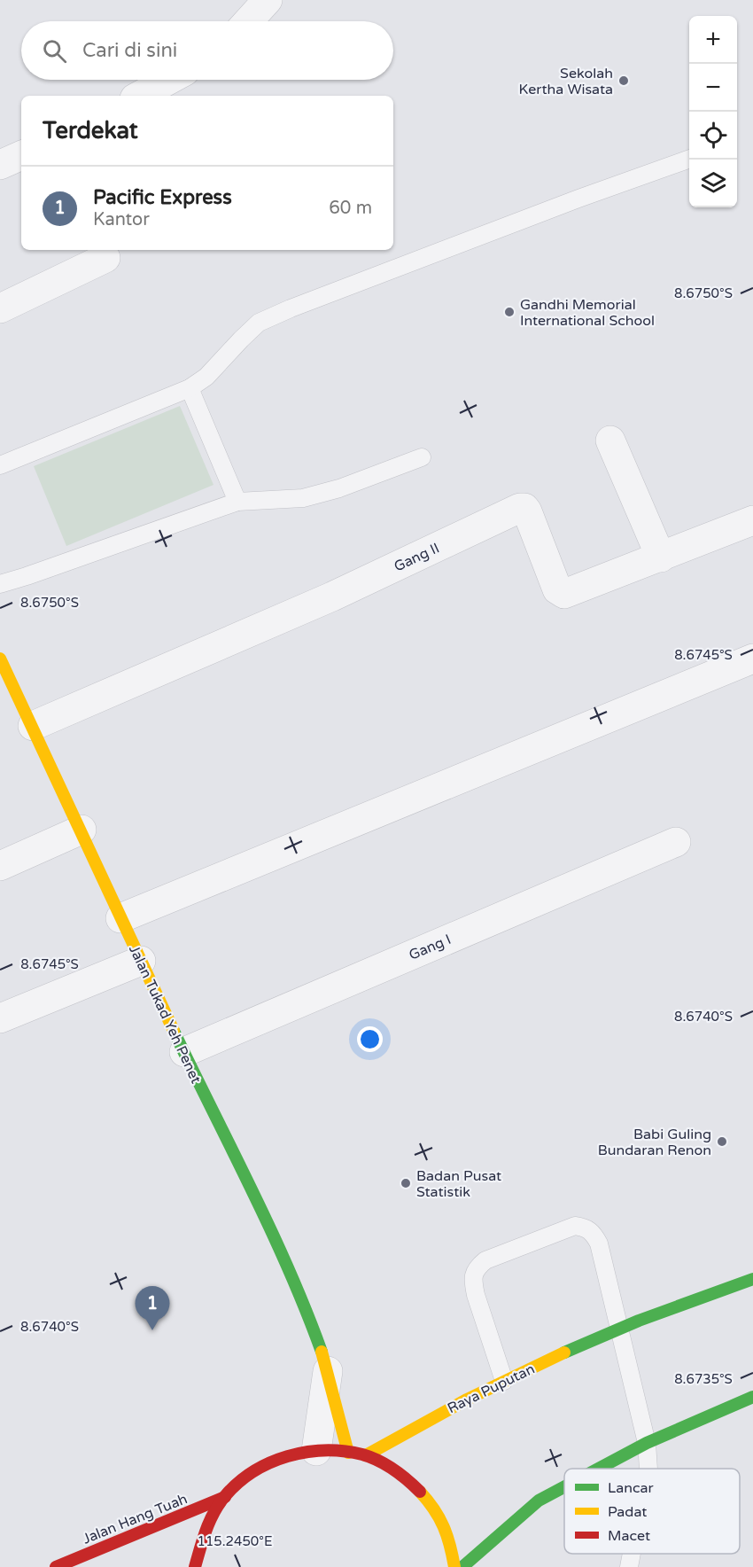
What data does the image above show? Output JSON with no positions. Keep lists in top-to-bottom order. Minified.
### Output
{"streets":{"main road":["Jalan Tukad Yeh Penet","Raya Puputan","Jalan Hang Tuah"],"street":["Gang II","Gang I"]},"crossings":[["Gang II","Jalan Tukad Yeh Penet"],["Gang I","Jalan Tukad Yeh Penet"]],"places":["Sekolah Kertha Wisata","Gandhi Memorial International School","Babi Guling Bundaran Renon","Badan Pusat Statistik"],"legend":["Lancar","Padat","Macet"],"page":{"map_buttons":["+","−"],"search":"Cari di sini","heading":"Terdekat","list":[{"mark":"1","name":"Pacific Express","note":"Kantor","value":"60 m"}],"pins":"1"},"coordinates":["8.6750°S","8.6745°S","8.6740°S","8.6735°S","115.2450°E"]}
